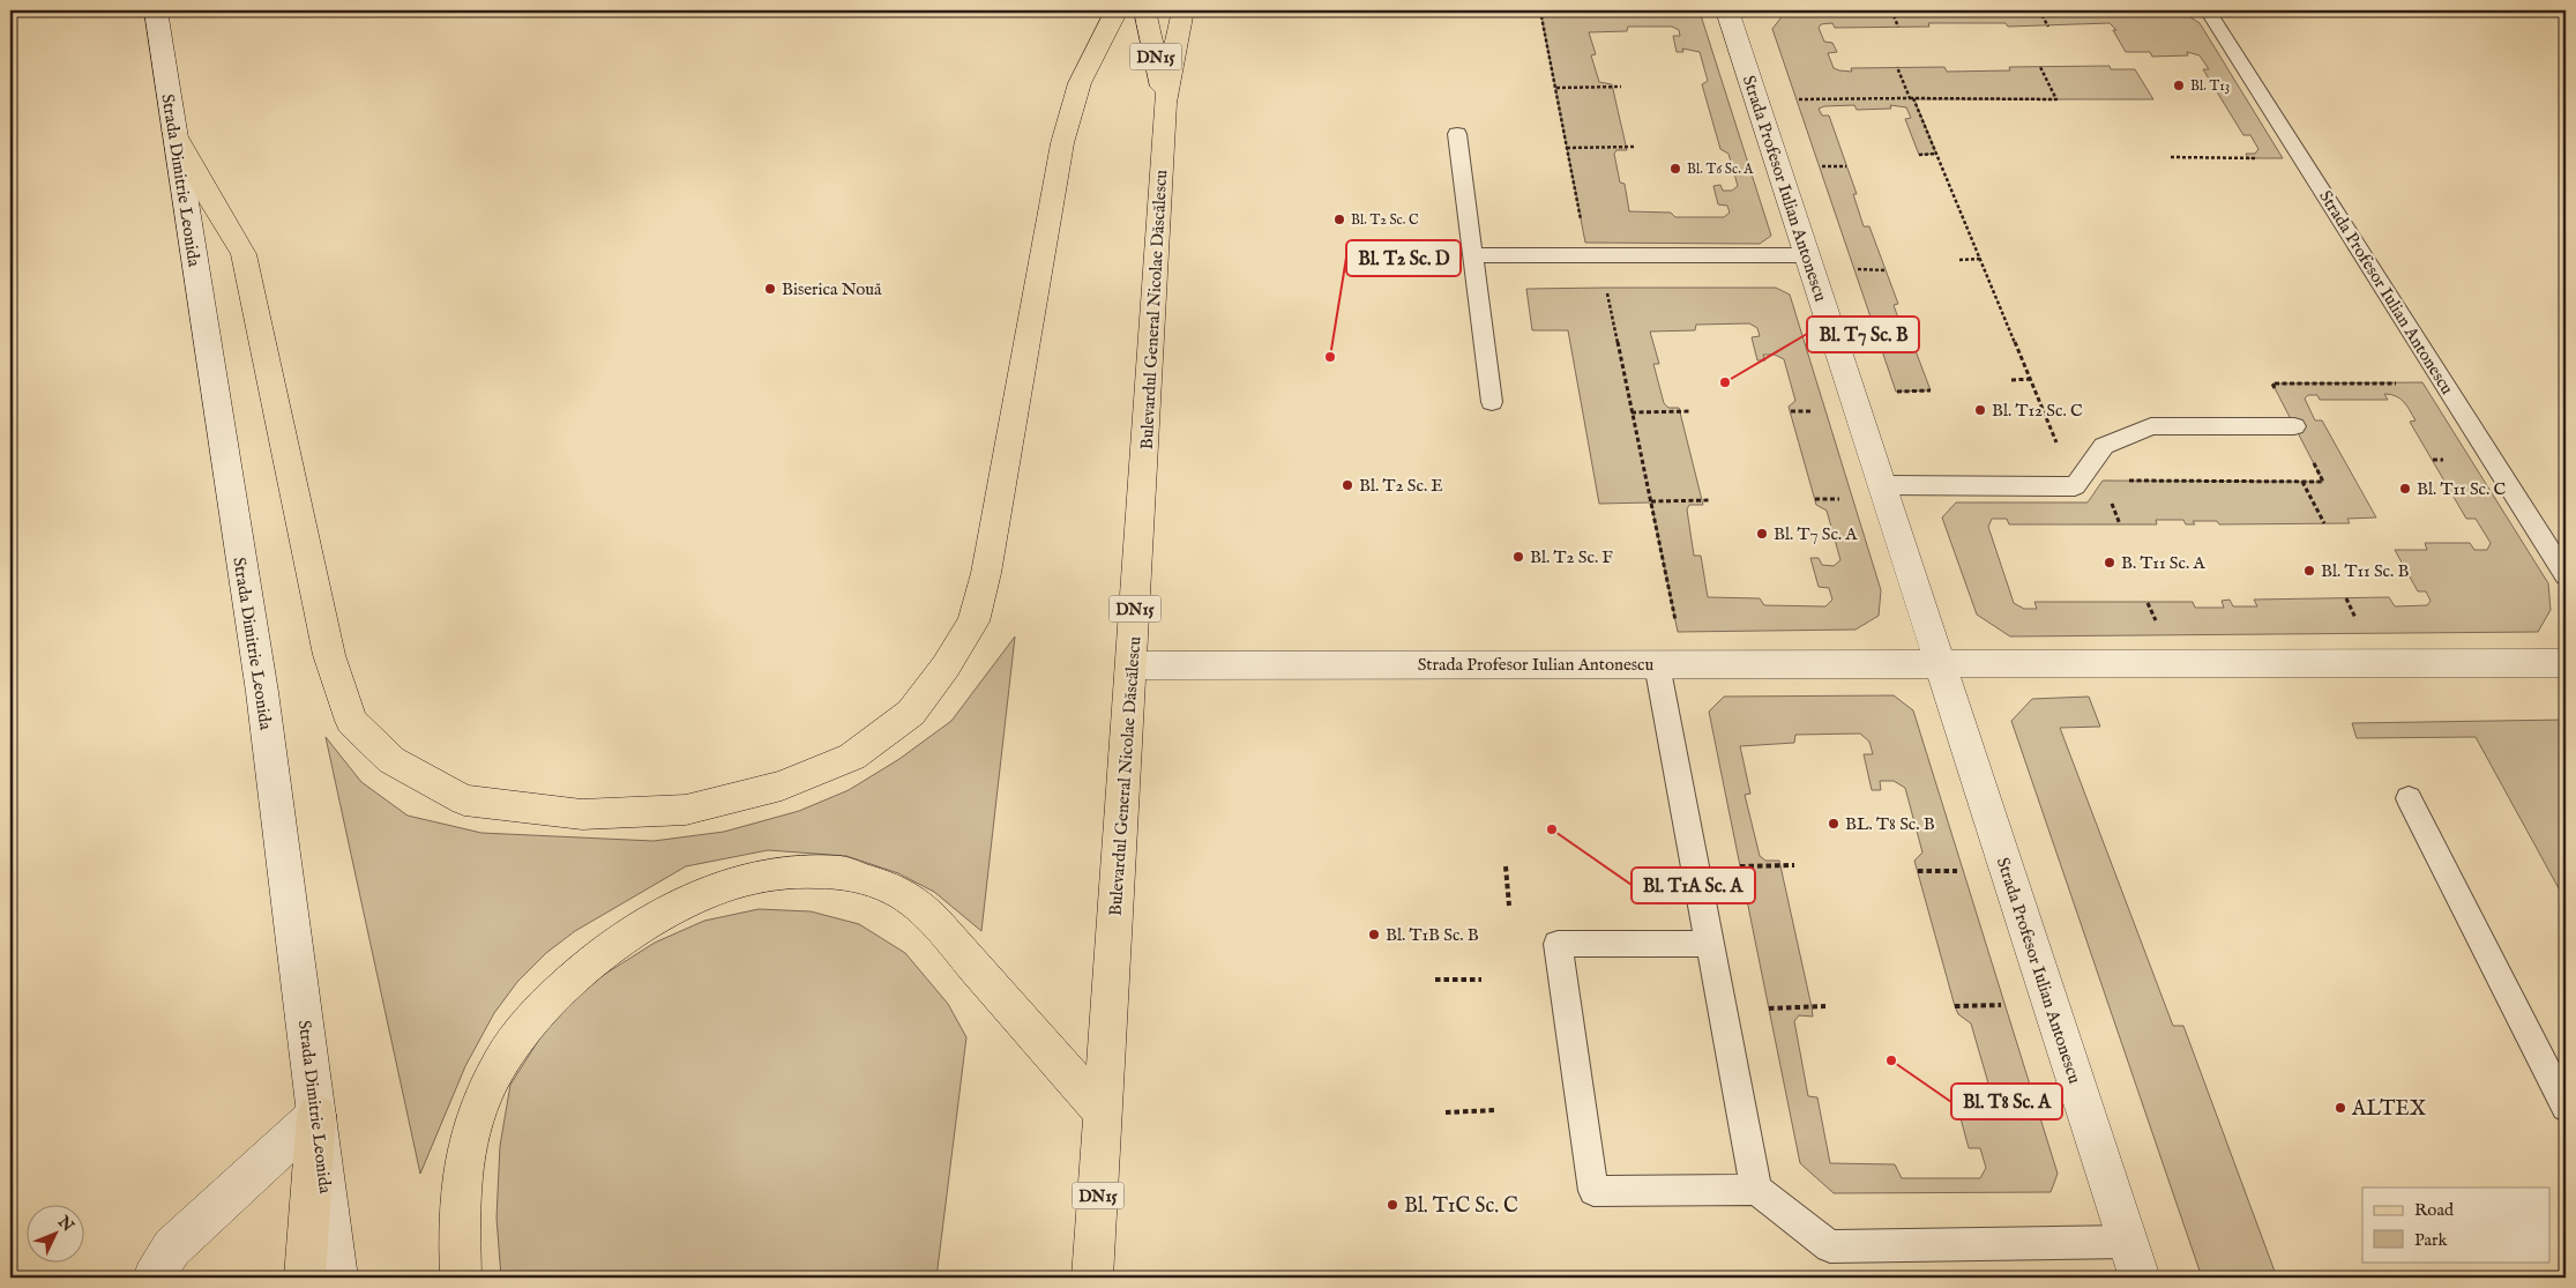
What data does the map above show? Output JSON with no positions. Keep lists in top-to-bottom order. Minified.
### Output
{"streets":{"main road":["DN15","Bulevardul General Nicolae Dăscălescu"],"street":["Strada Dimitrie Leonida","Strada Profesor Iulian Antonescu"]},"crossings":[["Strada Profesor Iulian Antonescu","Bulevardul General Nicolae Dăscălescu"]],"places":["Bl. T13","Bl. T6 Sc. A","Bl. T2 Sc. C","Biserica Nouă","Bl. T2 Sc. D","Bl. T7 Sc. B","Bl. T12 Sc. C","Bl. T2 Sc. E","Bl. T11 Sc. C","Bl. T7 Sc. A","Bl. T2 Sc. F","B. T11 Sc. A","Bl. T11 Sc. B","BL. T8 Sc. B","Bl. T1A Sc. A","Bl. T1B Sc. B","Bl. T8 Sc. A","ALTEX","Bl. T1C Sc. C"],"legend":["Road","Park"],"north":"top right"}
